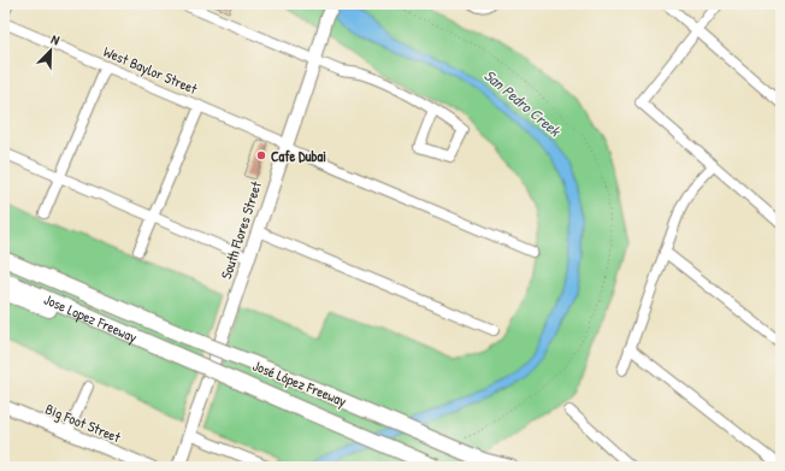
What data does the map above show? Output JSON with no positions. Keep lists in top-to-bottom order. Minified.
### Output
{"streets":{"highway":["Jose Lopez Freeway","José López Freeway"],"main road":["South Flores Street","Big Foot Street"],"street":["West Baylor Street"]},"crossings":[["West Baylor Street","South Flores Street"],["Jose Lopez Freeway","José López Freeway"]],"water":["San Pedro Creek"],"places":["Cafe Dubai"],"north":"top right"}
